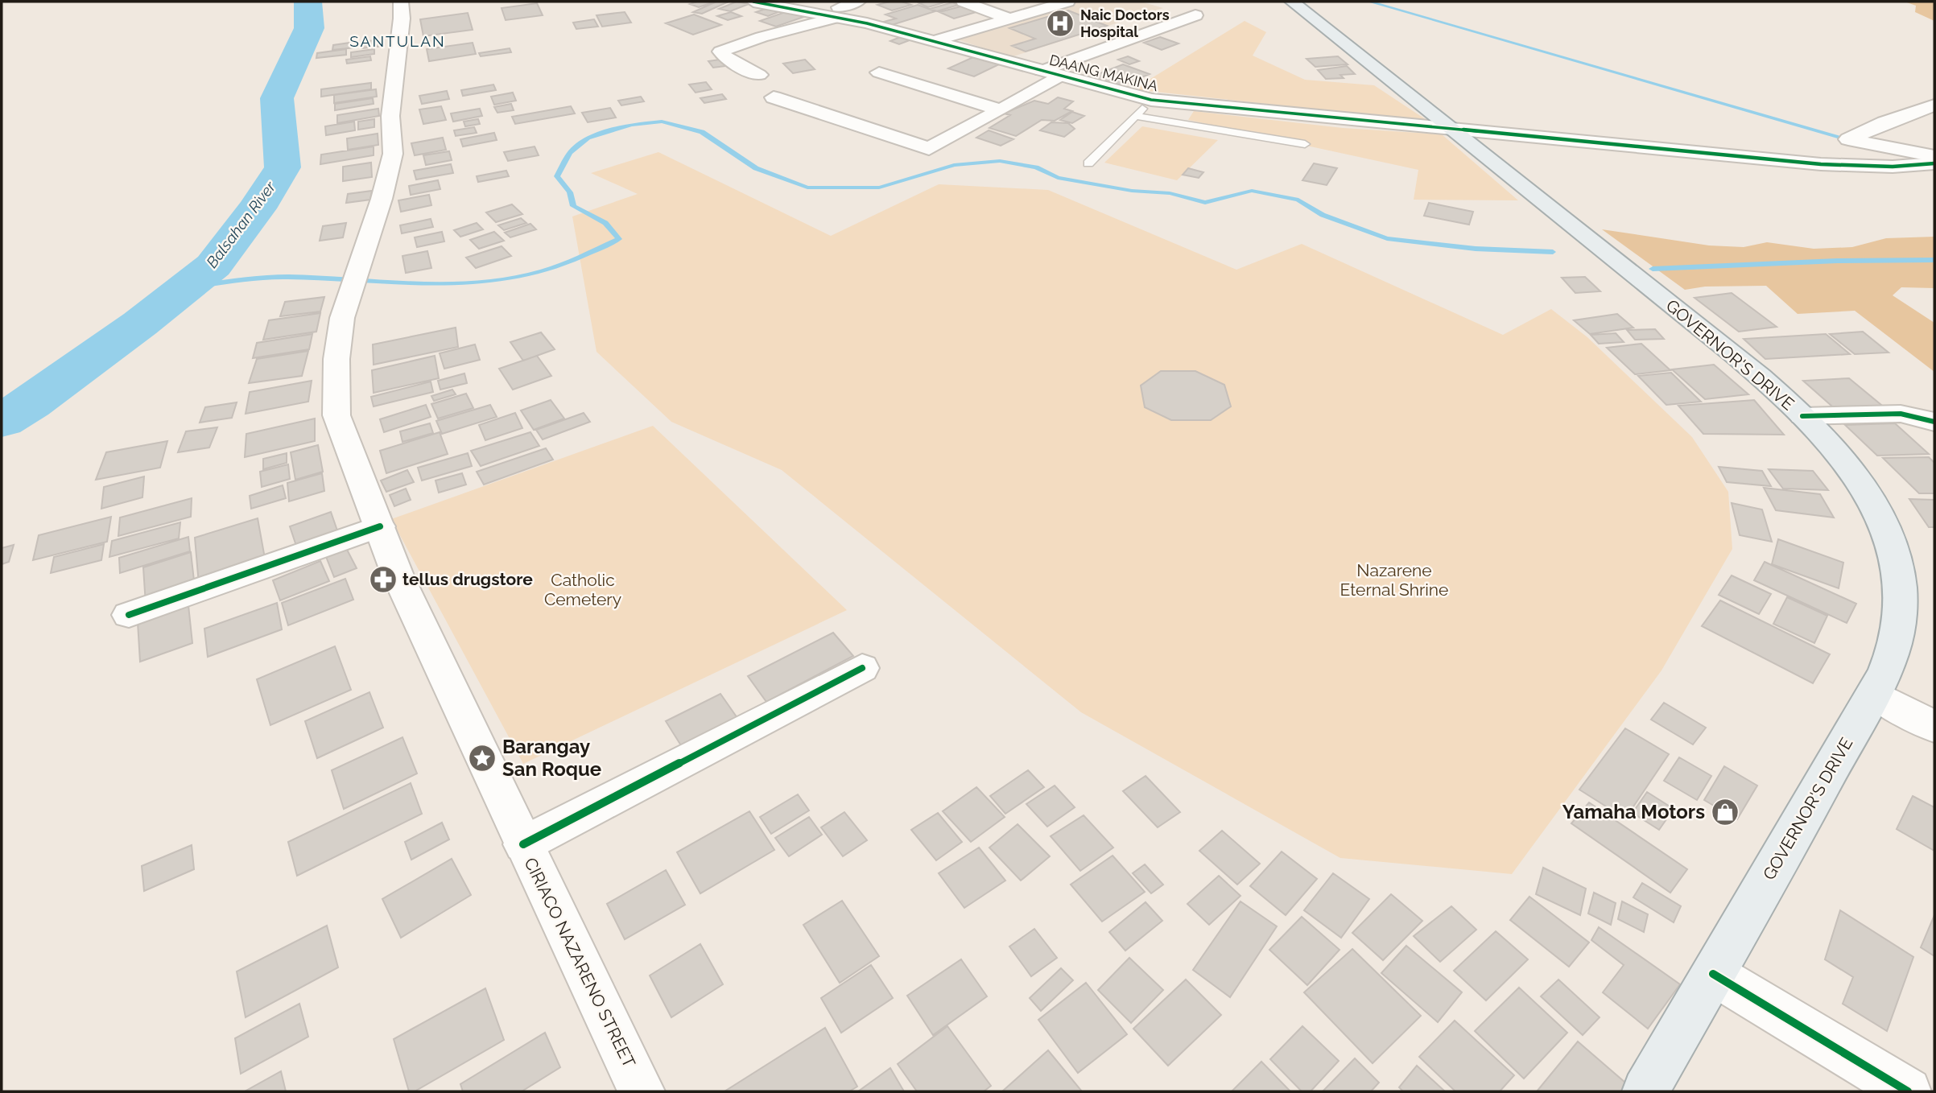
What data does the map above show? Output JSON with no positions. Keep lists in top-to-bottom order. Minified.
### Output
{"streets":{"main road":["GOVERNOR'S DRIVE"],"street":["DAANG MAKINA","CIRIACO NAZARENO STREET"]},"crossings":[["DAANG MAKINA","GOVERNOR'S DRIVE"]],"districts":["SANTULAN"],"water":["Balsahan River"],"parks":["Nazarene Eternal Shrine","Catholic Cemetery"],"places":{"hospital":["Naic Doctors Hospital"],"pharmacy":["tellus drugstore"],"place":["Barangay San Roque"],"shop":["Yamaha Motors"]}}
